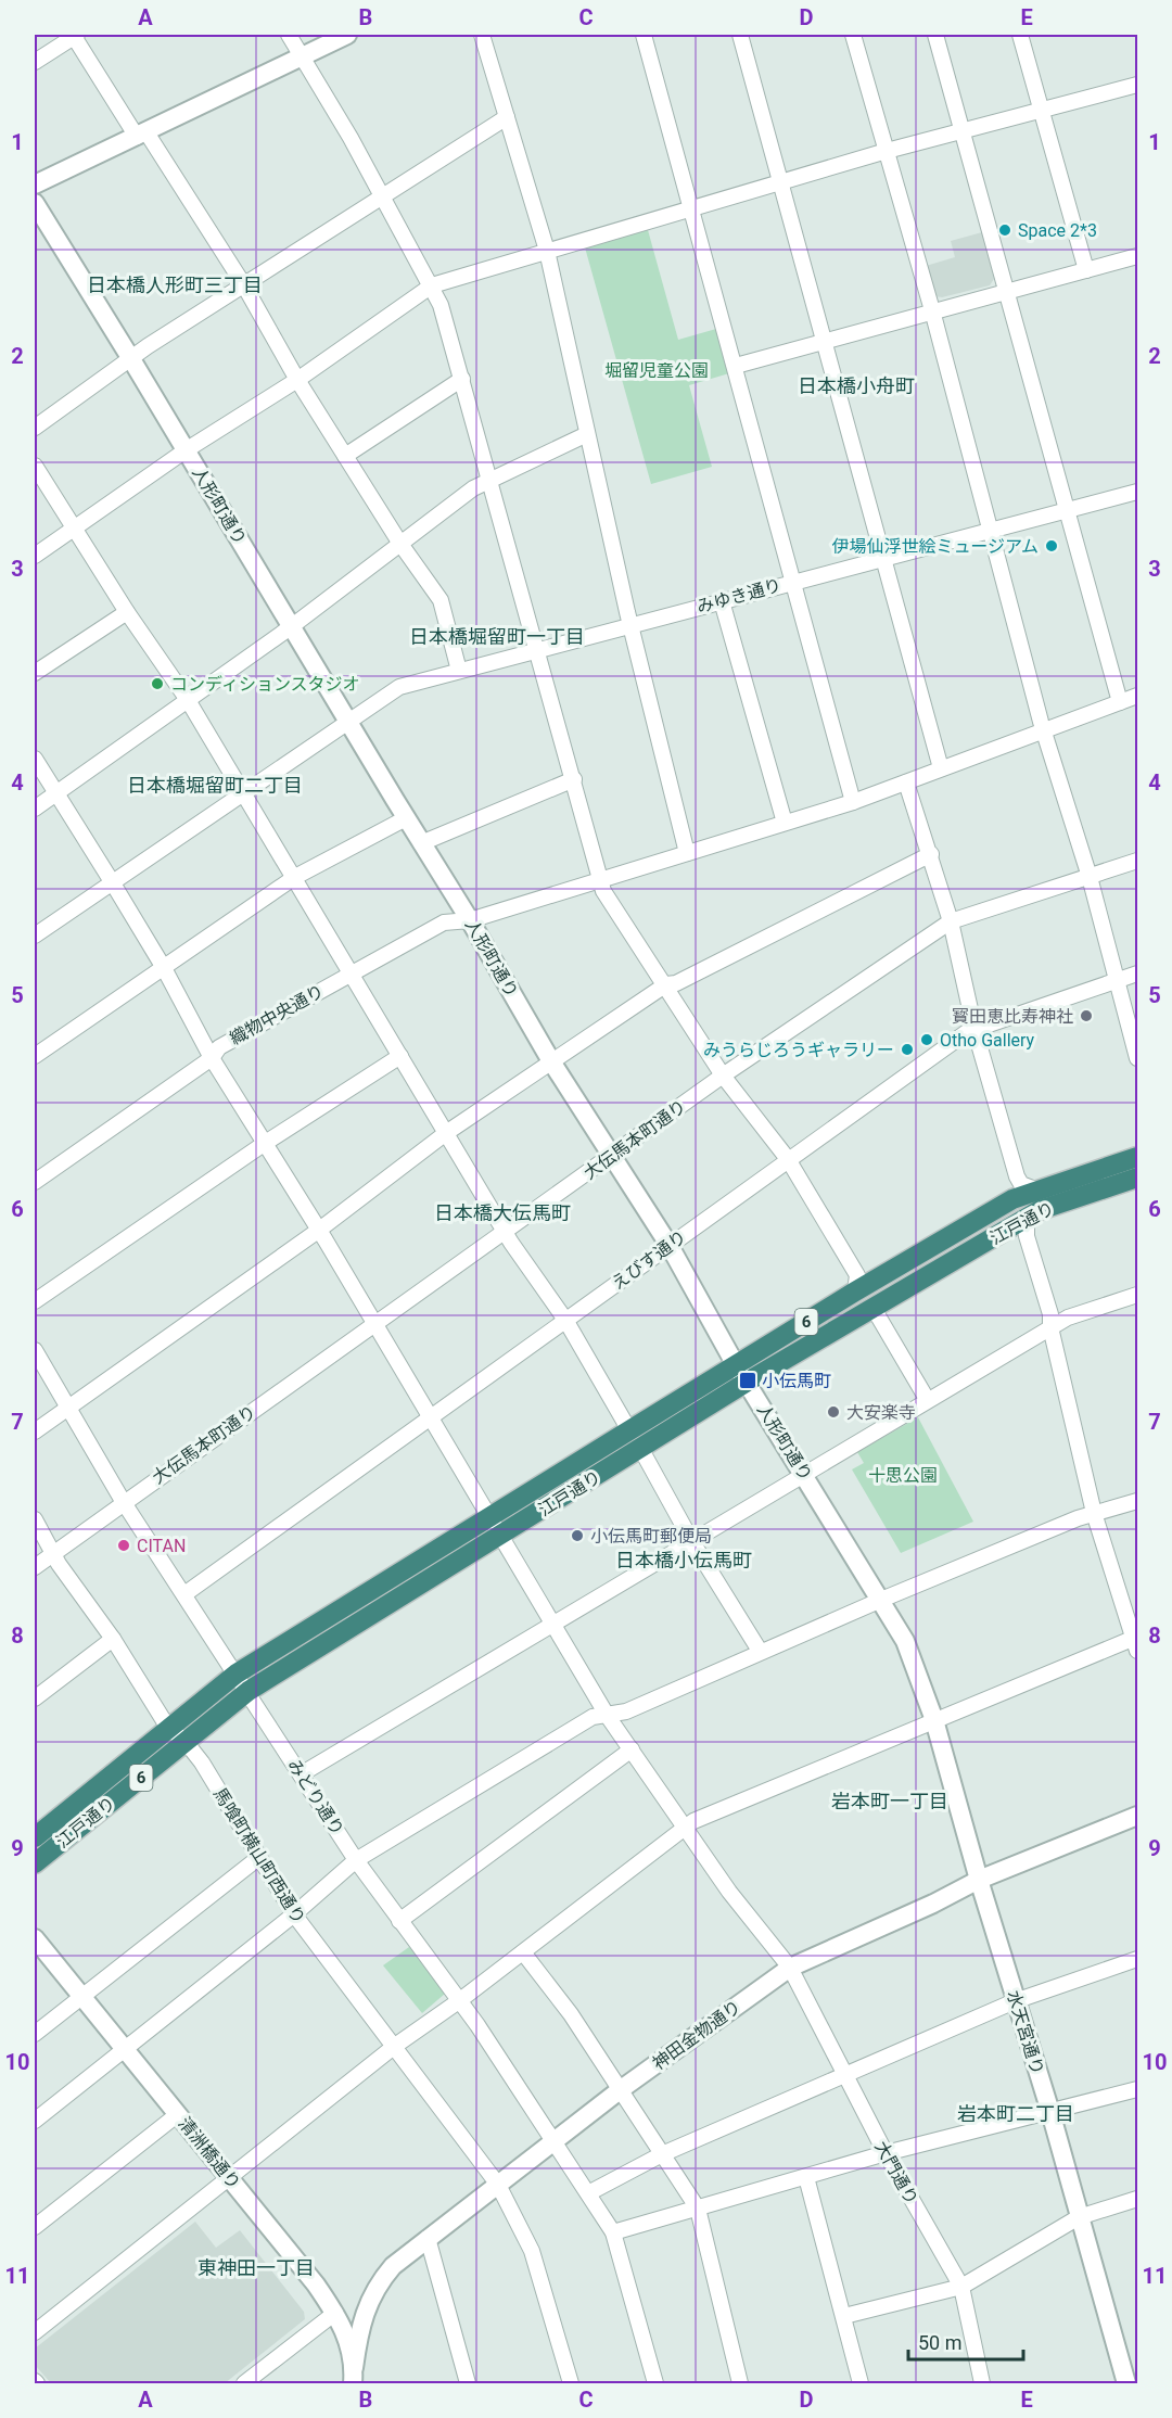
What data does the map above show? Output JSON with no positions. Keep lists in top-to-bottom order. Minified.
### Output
{"streets":{"highway":["江戸通り","6"],"street":["人形町通り","みゆき通り","織物中央通り","大伝馬本町通り","えびす通り","みどり通り","馬喰町横山町西通り","水天宮通り","神田金物通り","清洲橋通り","大門通り"]},"crossings":[["人形町通り","みゆき通り"],["人形町通り","織物中央通り"],["人形町通り","大伝馬本町通り"],["人形町通り","江戸通り"],["人形町通り","えびす通り"],["人形町通り","水天宮通り"],["みゆき通り","大門通り"],["織物中央通り","大門通り"],["大伝馬本町通り","みどり通り"],["大伝馬本町通り","馬喰町横山町西通り"],["大伝馬本町通り","大門通り"],["江戸通り","みどり通り"],["江戸通り","馬喰町横山町西通り"],["江戸通り","大門通り"],["えびす通り","みどり通り"],["えびす通り","大門通り"],["みどり通り","神田金物通り"],["馬喰町横山町西通り","神田金物通り"],["水天宮通り","神田金物通り"],["神田金物通り","清洲橋通り"],["神田金物通り","大門通り"]],"districts":["日本橋人形町三丁目","日本橋小舟町","日本橋堀留町一丁目","日本橋堀留町二丁目","日本橋大伝馬町","日本橋小伝馬町","岩本町一丁目","岩本町二丁目","東神田一丁目"],"parks":["堀留児童公園","十思公園"],"places":{"other":["Space 2*3","伊場仙浮世絵ミュージアム","コンディションスタジオ","寳田恵比寿神社","Otho Gallery","みうらじろうギャラリー","大安楽寺","小伝馬町郵便局","CITAN"],"transit":["小伝馬町"]},"scale_bar":"50 m","grid":{"columns":["A","B","C","D","E"],"rows":["1","2","3","4","5","6","7","8","9","10","11"]}}
